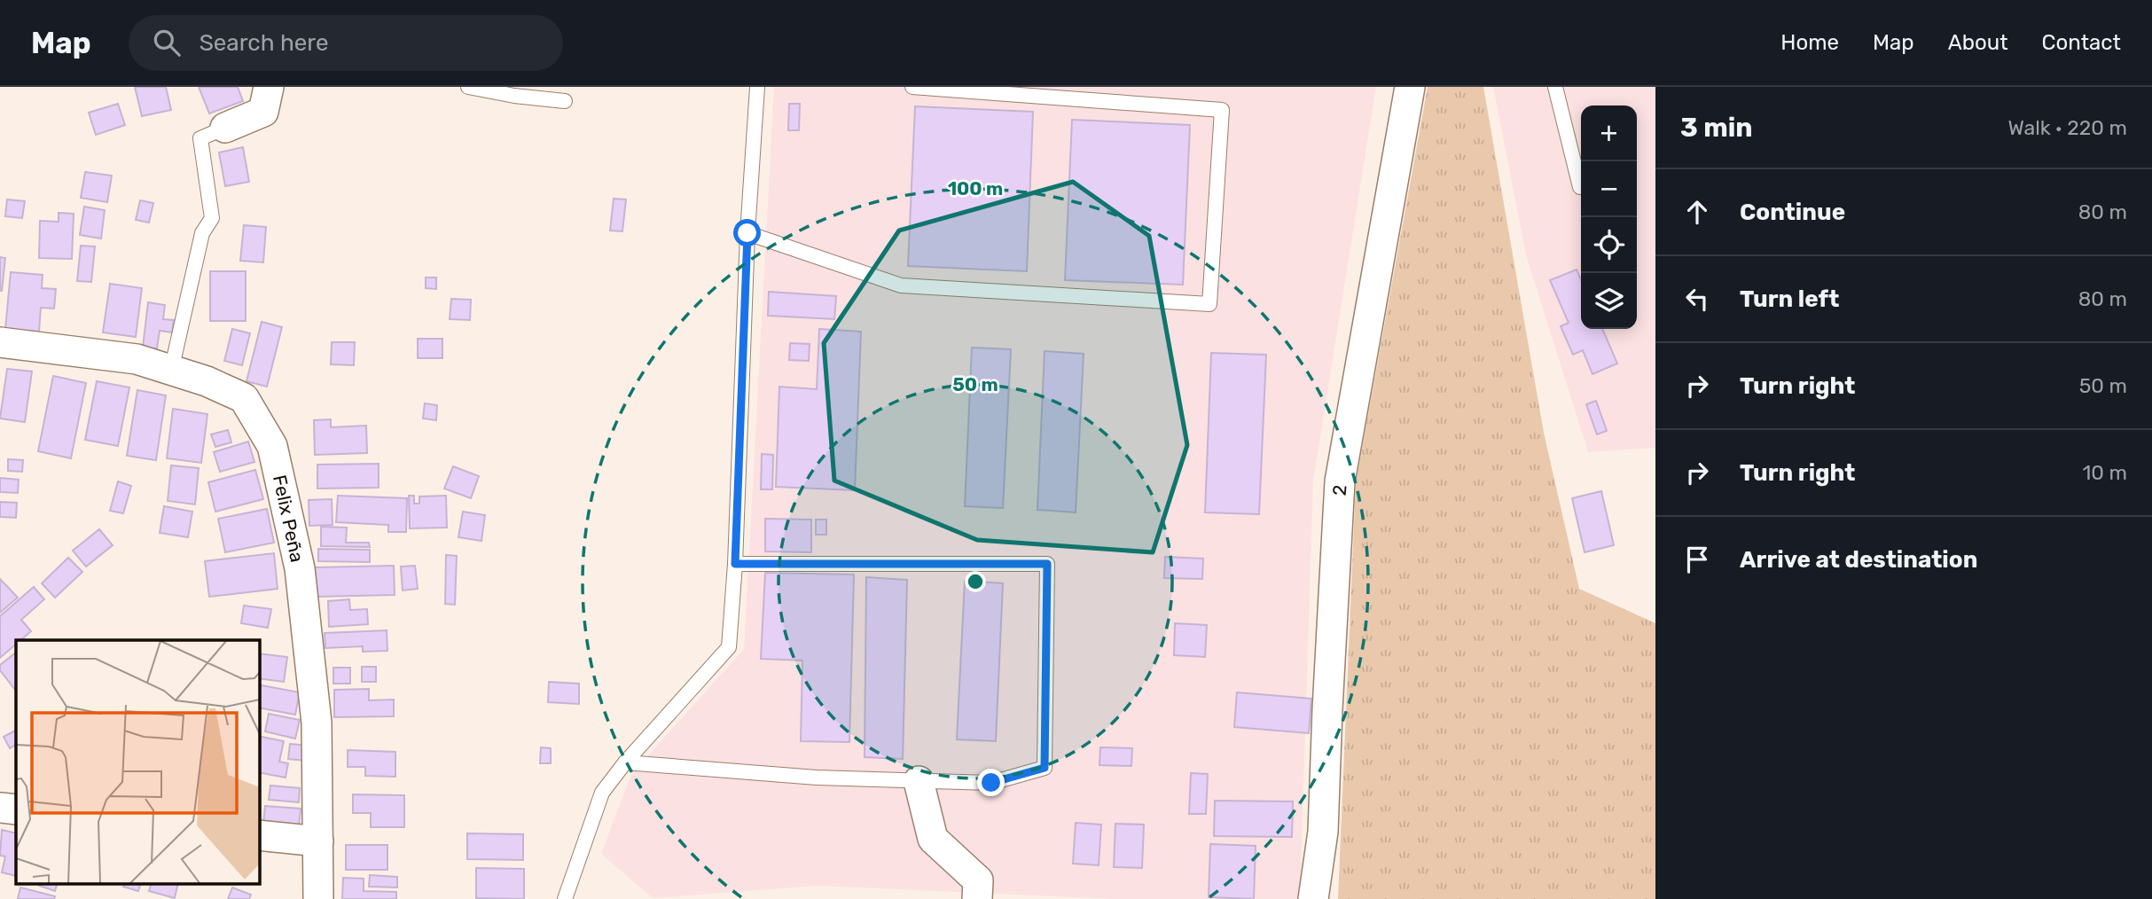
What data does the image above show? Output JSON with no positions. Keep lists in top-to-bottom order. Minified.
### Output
{"streets":{"street":["2","Felix Peña"]},"page":{"header":"Map","search":"Search here","nav":["Home","Map","About","Contact"],"heading":["3 min","Walk · 220 m"],"map_buttons":["+","−"],"list":[["Continue","80 m"],["Turn left","80 m"],["Turn right","50 m"],["Turn right","10 m"],"Arrive at destination"]},"rings":["100 m","50 m"]}
